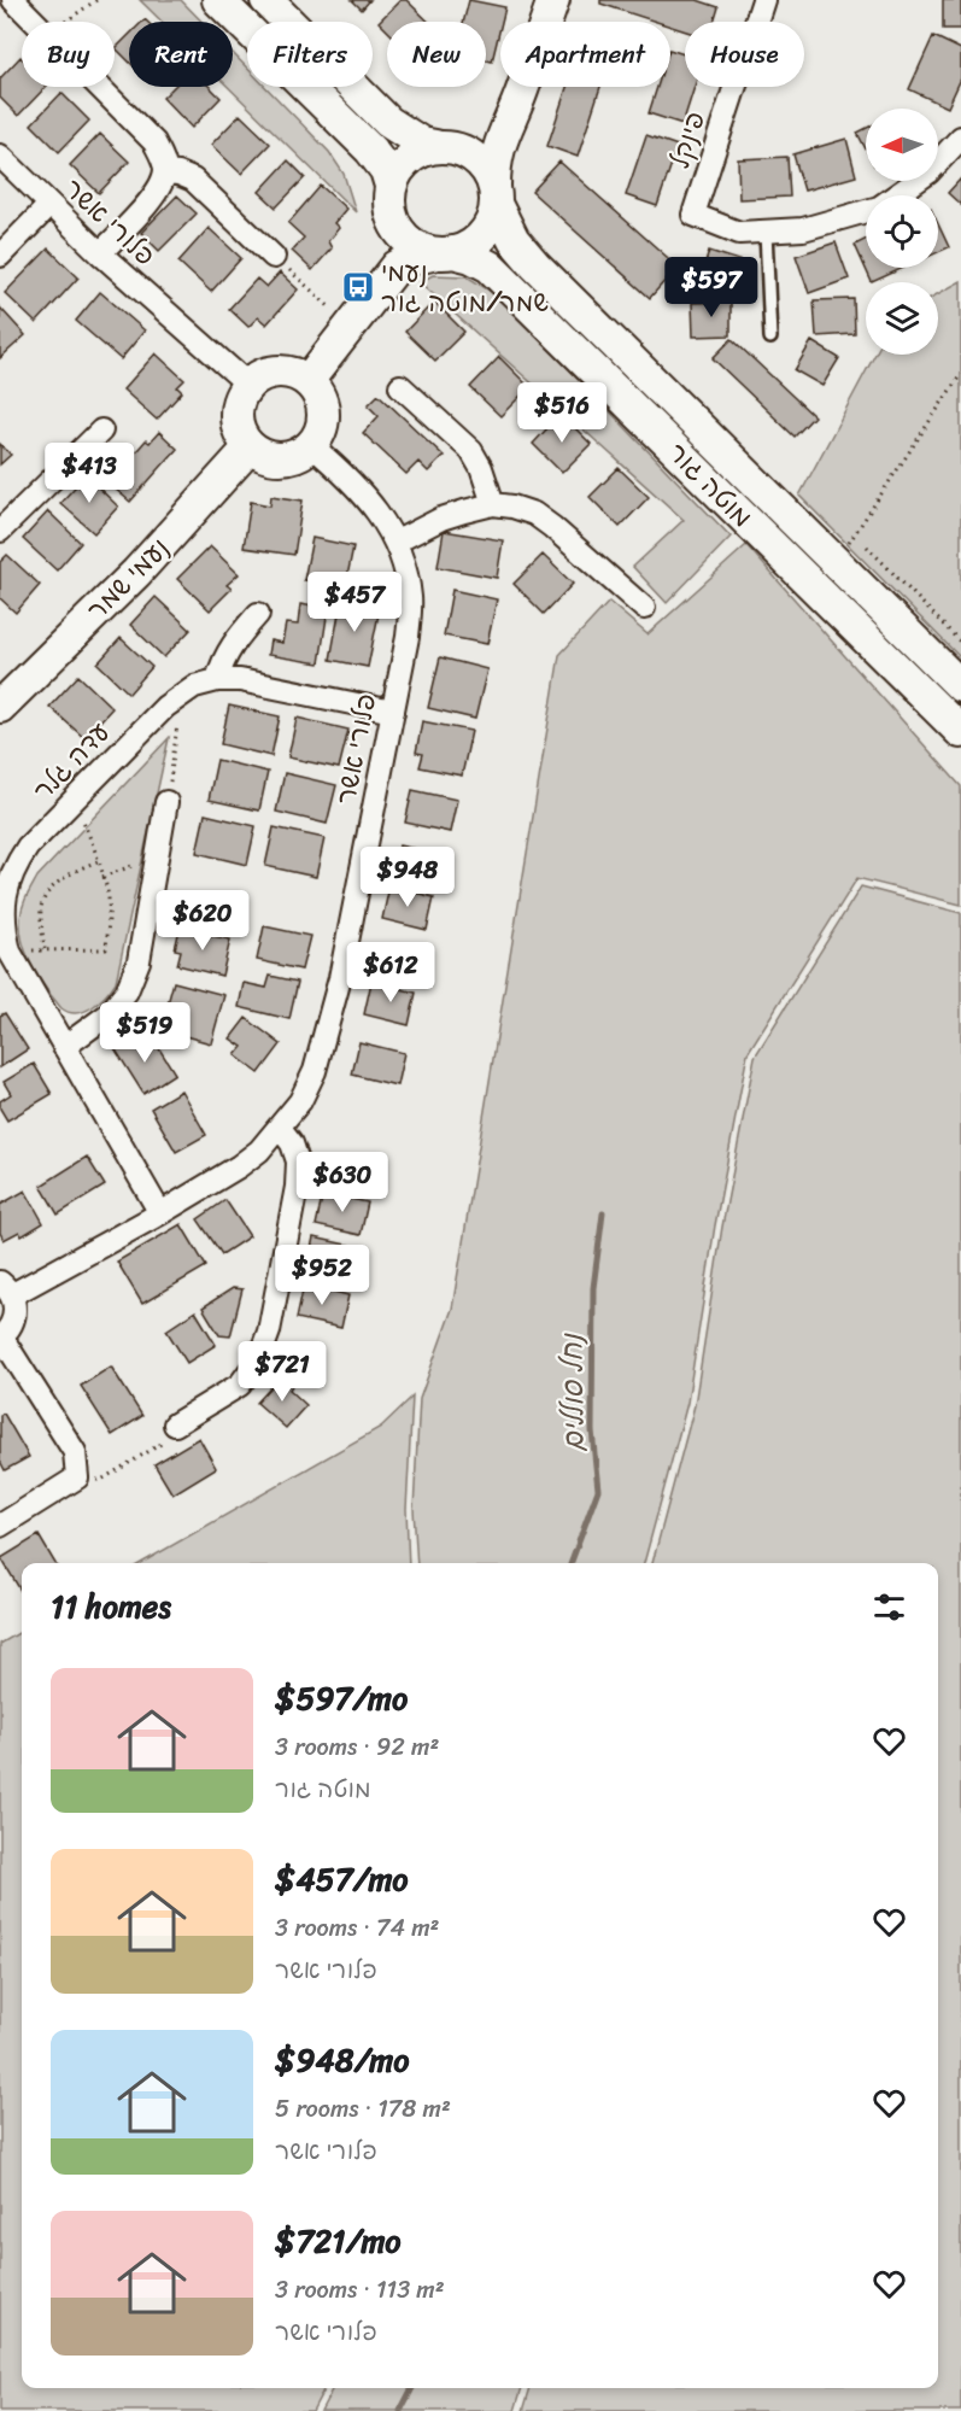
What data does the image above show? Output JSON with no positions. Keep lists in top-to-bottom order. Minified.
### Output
{"streets":{"street":["פינקל","פלורי אשר","מוטה גור","נעמי שמר","עדה גלר"]},"crossings":[["פלורי אשר","נעמי שמר"],["פלורי אשר","עדה גלר"]],"water":["נחל סוללים"],"places":{"bus stop":["נעמי שמר/מוטה גור"]},"north":"left","page":{"chip":["Buy","Rent","Filters","New","Apartment","House"],"price":["$597","$516","$413","$457","$948","$620","$612","$519","$630","$952","$721"],"heading":"11 homes","list":[{"name":"$597/mo","note":"3 rooms · 92 m² · מוטה גור"},{"name":"$457/mo","note":"3 rooms · 74 m² · פלורי אשר"},{"name":"$948/mo","note":"5 rooms · 178 m² · פלורי אשר"},{"name":"$721/mo","note":"3 rooms · 113 m² · פלורי אשר"}]}}
